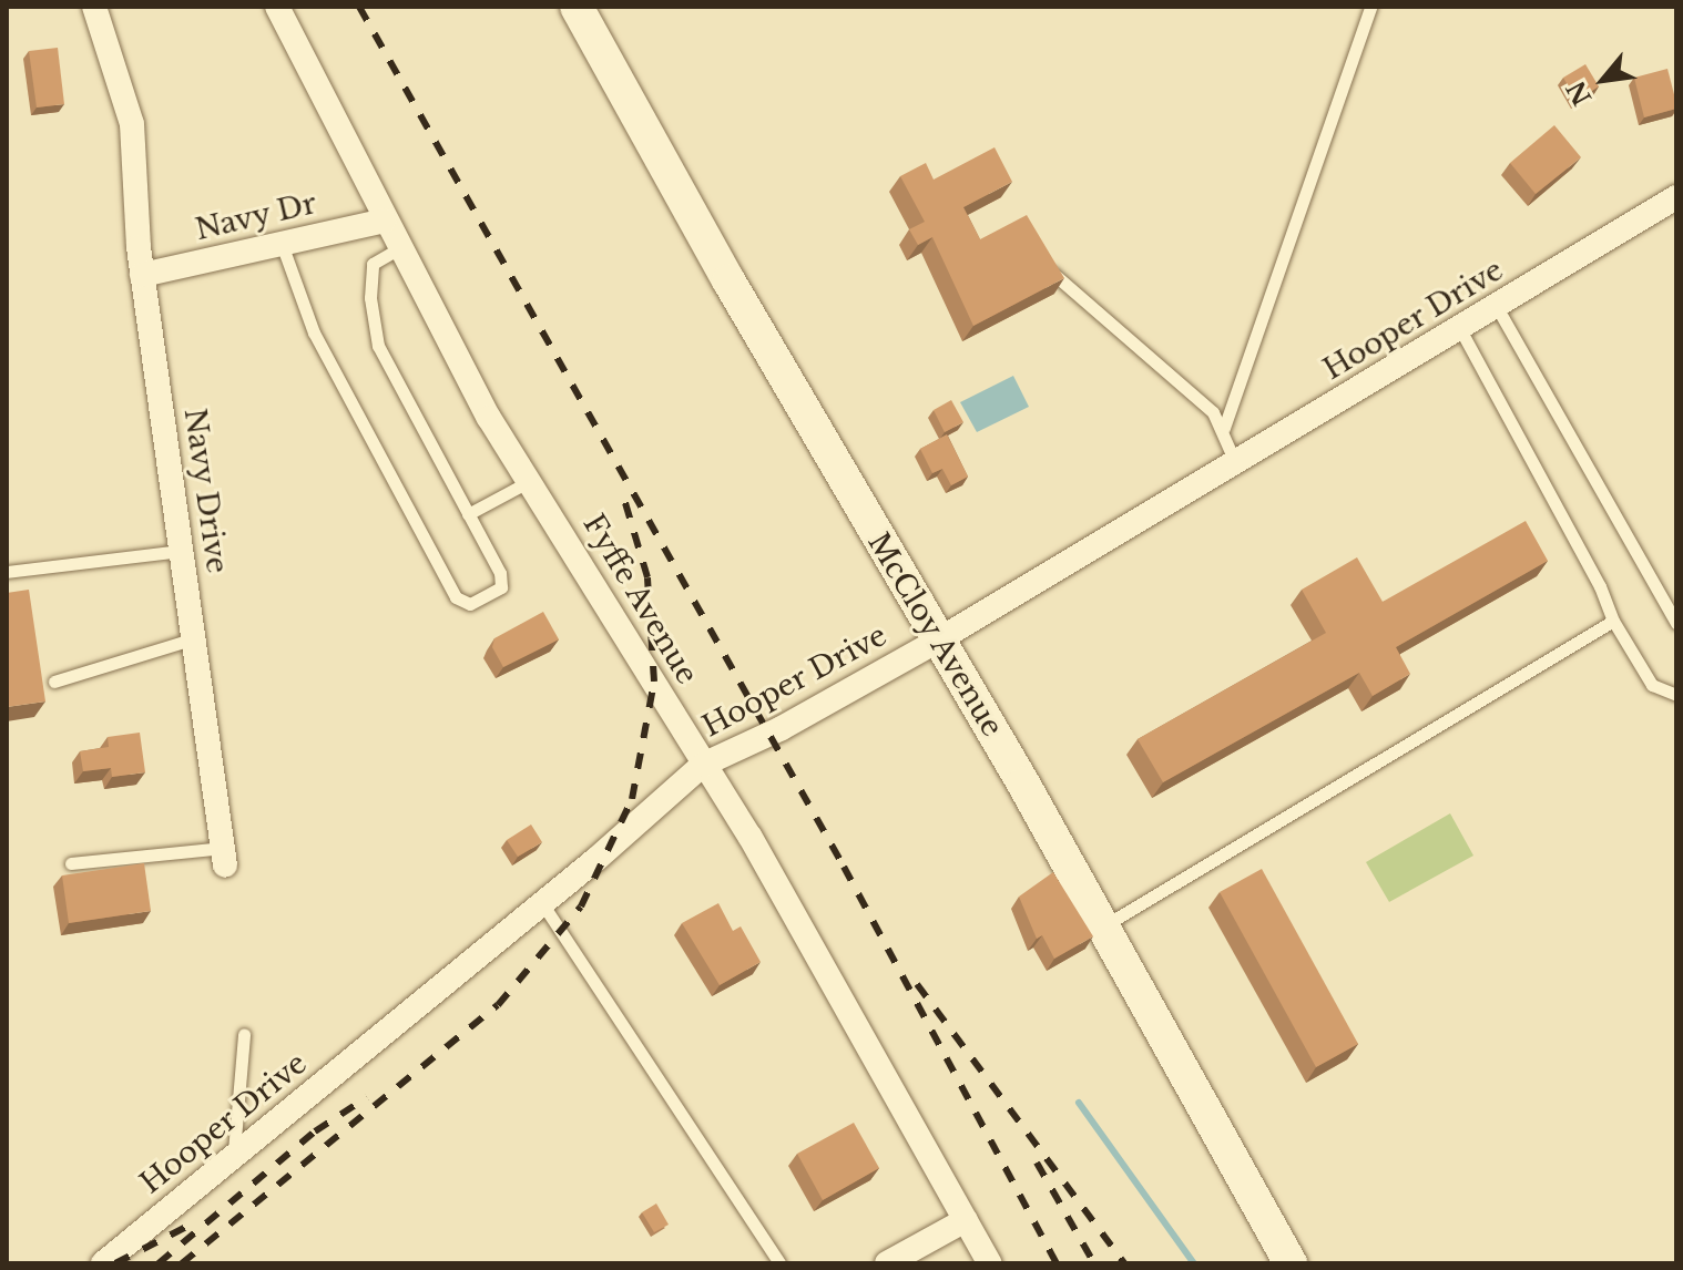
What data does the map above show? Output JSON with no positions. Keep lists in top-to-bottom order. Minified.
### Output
{"streets":{"street":["Navy Dr","Hooper Drive","Navy Drive","Fyffe Avenue","McCloy Avenue"]},"crossings":[["Navy Dr","Navy Drive"],["Navy Dr","Fyffe Avenue"],["Hooper Drive","Fyffe Avenue"],["Hooper Drive","McCloy Avenue"]],"north":"bottom left"}
